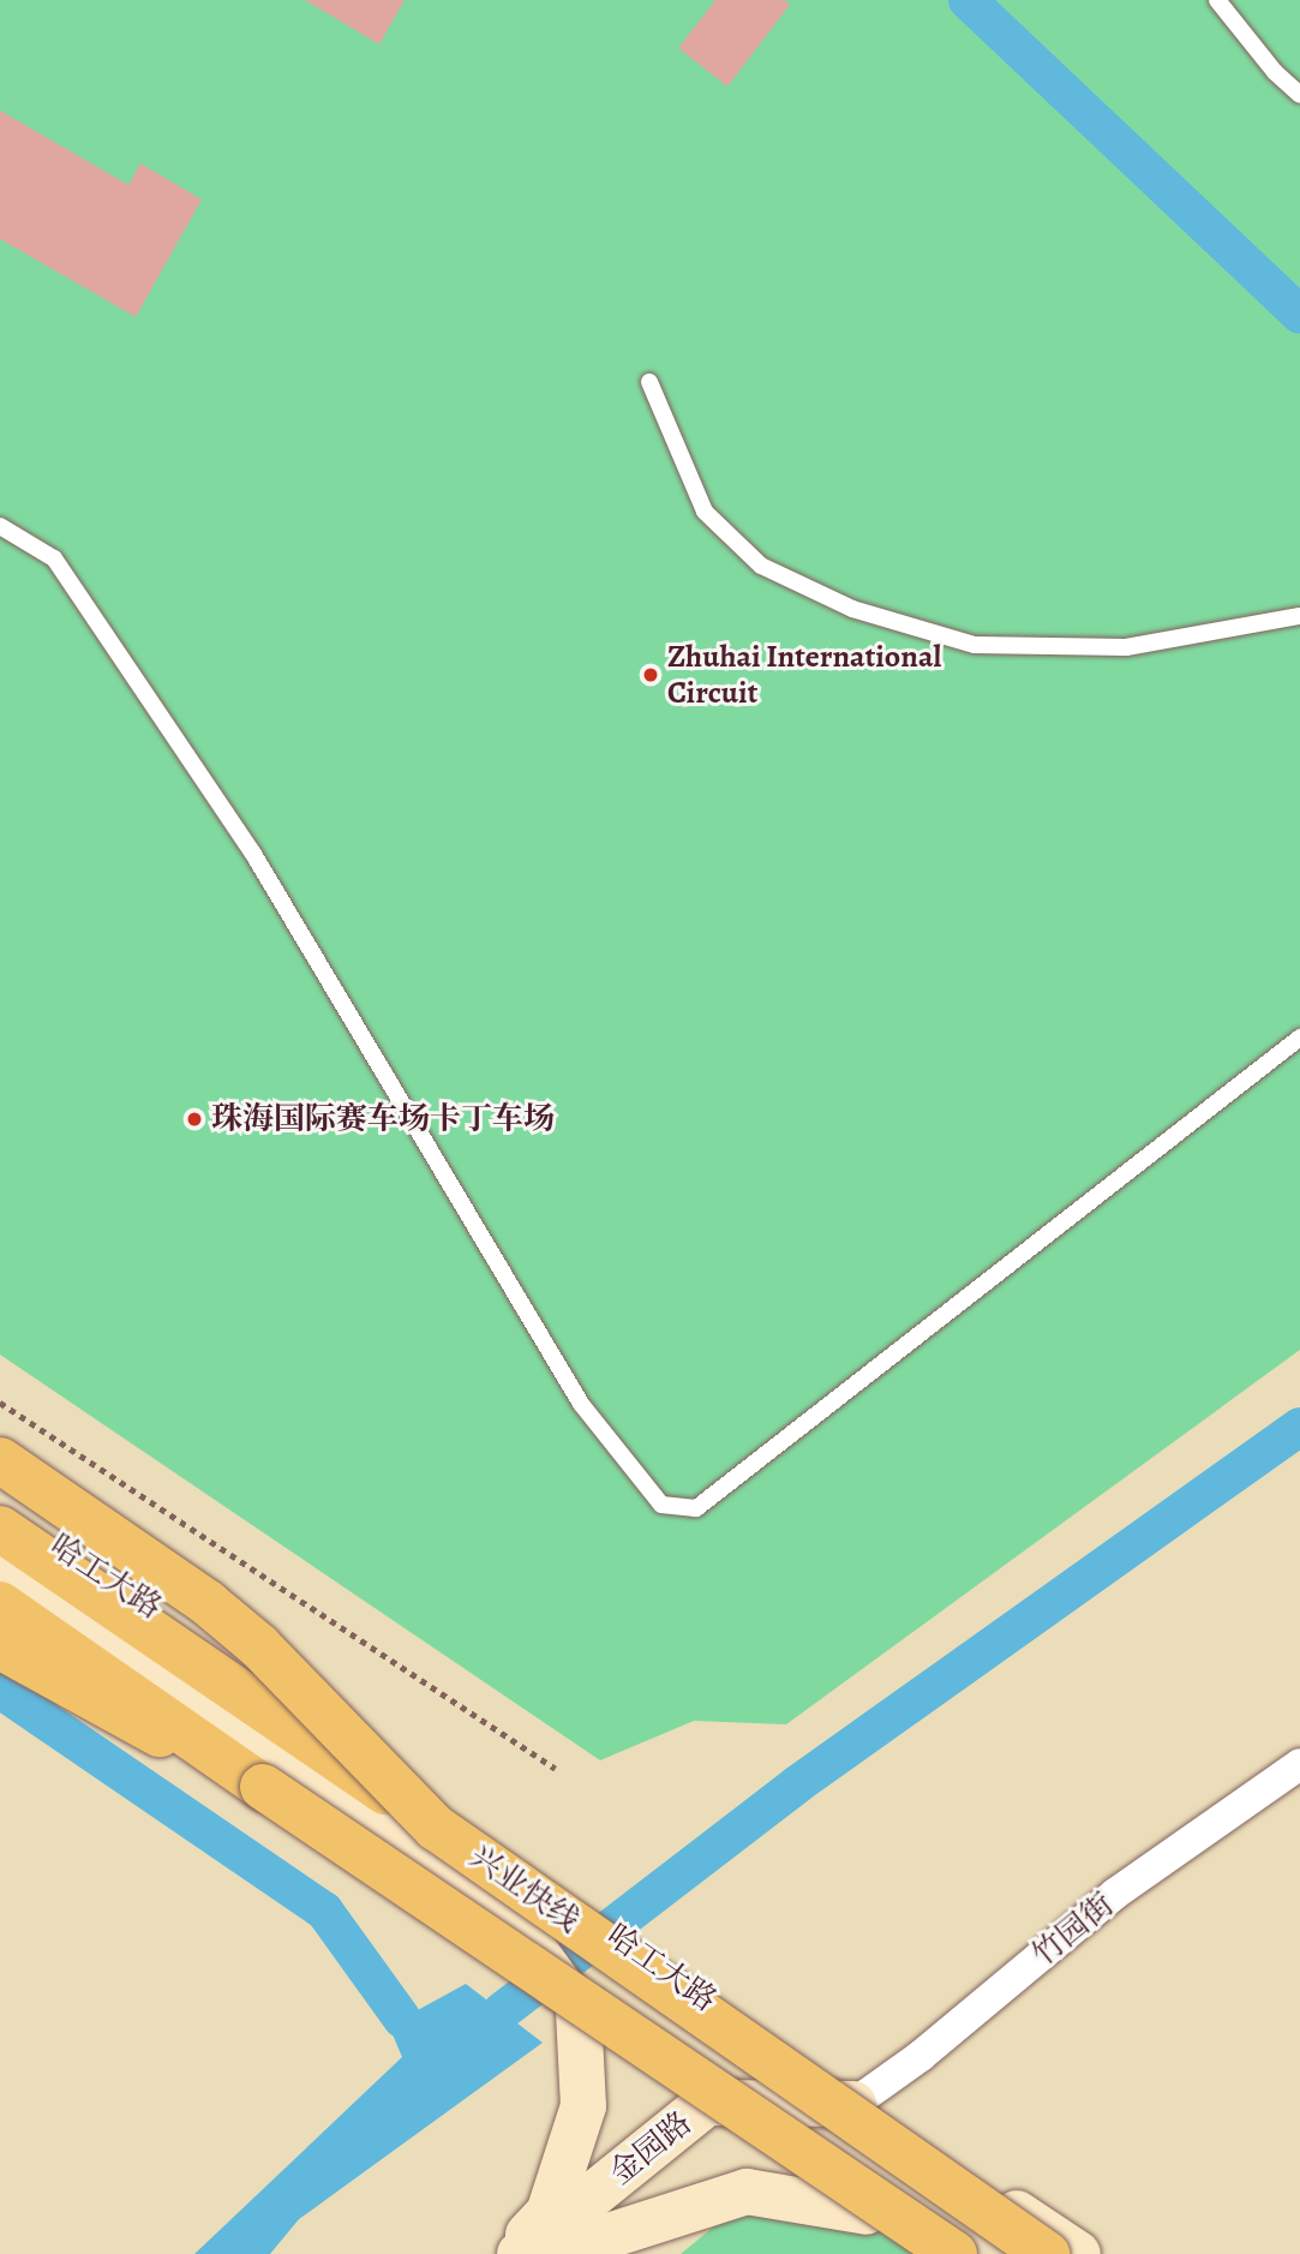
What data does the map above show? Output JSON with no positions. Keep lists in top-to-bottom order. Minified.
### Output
{"streets":{"main road":["兴业快线"],"street":["哈工大路","竹园街","金园路"]},"crossings":[["哈工大路","竹园街"],["哈工大路","金园路"],["竹园街","金园路"]],"places":["Zhuhai International Circuit","珠海国际赛车场卡丁车场"]}
